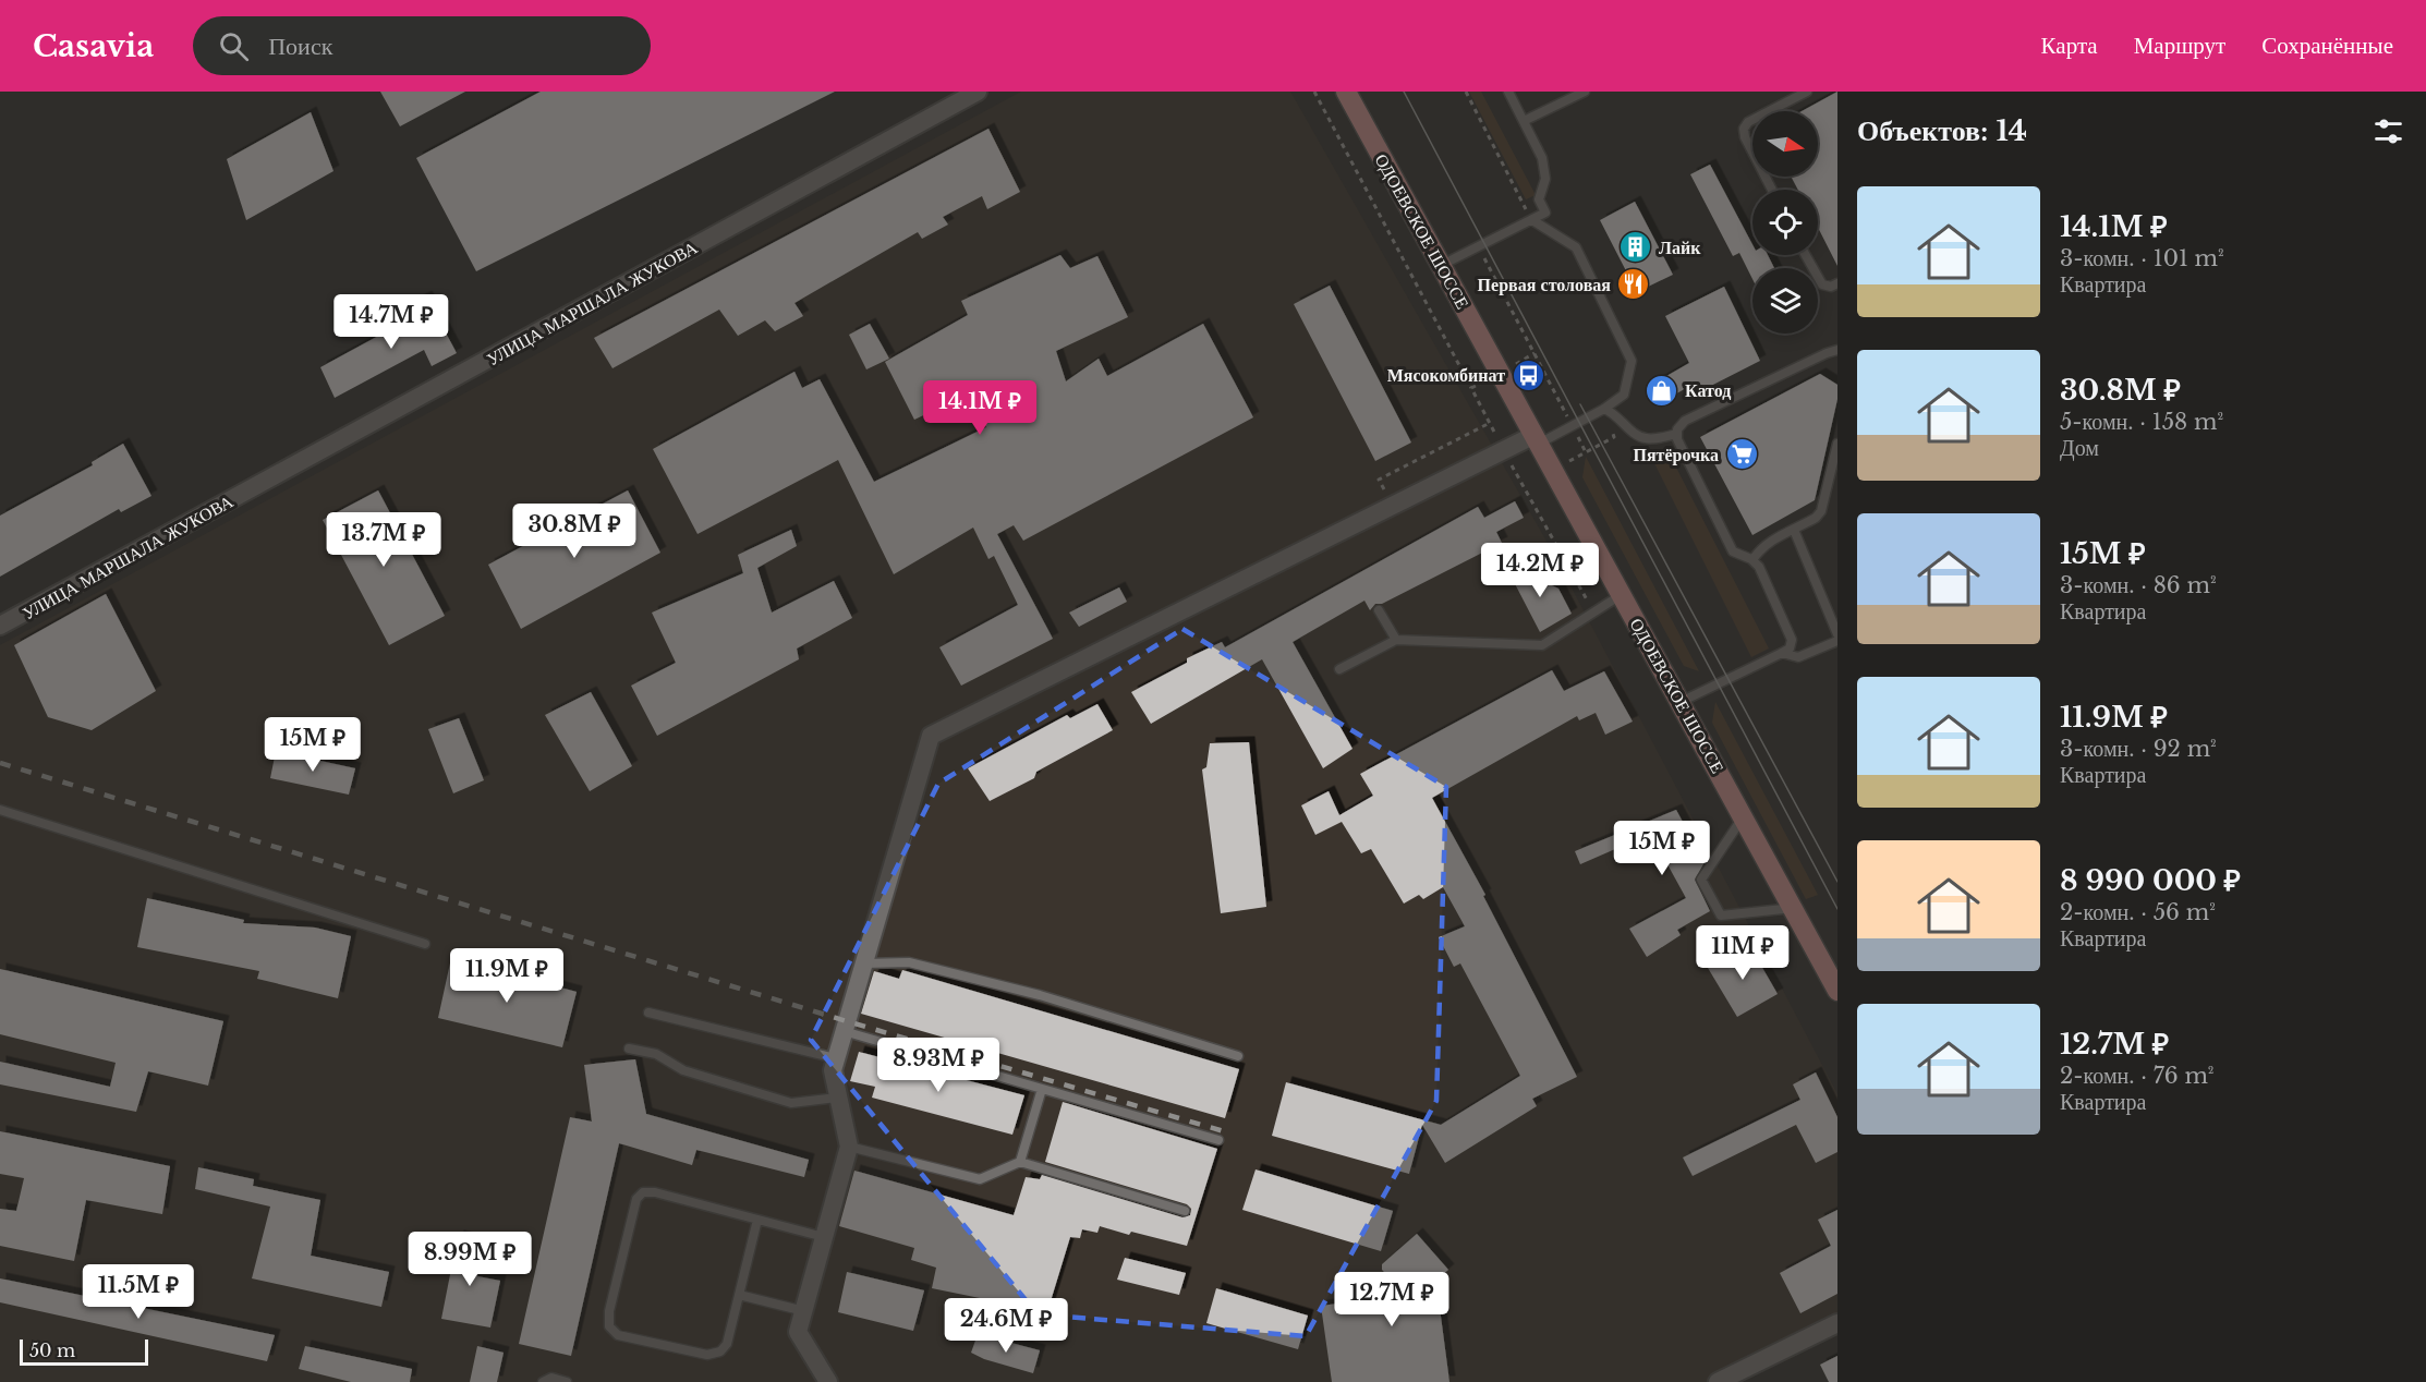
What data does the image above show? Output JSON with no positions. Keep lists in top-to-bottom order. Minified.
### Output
{"streets":{"main road":["ОДОЕВСКОЕ ШОССЕ"],"street":["УЛИЦА МАРШАЛА ЖУКОВА"]},"places":{"building":["Лайк"],"restaurant":["Первая столовая"],"bus stop":["Мясокомбинат"],"shop":["Катод"],"supermarket":["Пятёрочка"]},"scale_bar":"50 m","north":"right","page":{"header":"Casavia","search":"Поиск","nav":["Карта","Маршрут","Сохранённые"],"heading":"Объектов: 14","list":[{"name":"14.1M ₽","note":"3-комн. · 101 m² · Квартира"},{"name":"30.8M ₽","note":"5-комн. · 158 m² · Дом"},{"name":"15M ₽","note":"3-комн. · 86 m² · Квартира"},{"name":"11.9M ₽","note":"3-комн. · 92 m² · Квартира"},{"name":"8 990 000 ₽","note":"2-комн. · 56 m² · Квартира"},{"name":"12.7M ₽","note":"2-комн. · 76 m² · Квартира"}],"price":["14.7M ₽","14.1M ₽","30.8M ₽","13.7M ₽","14.2M ₽","15M ₽","15M ₽","11M ₽","11.9M ₽","8.93M ₽","8.99M ₽","11.5M ₽","12.7M ₽","24.6M ₽"],"scale":"50 m"}}
